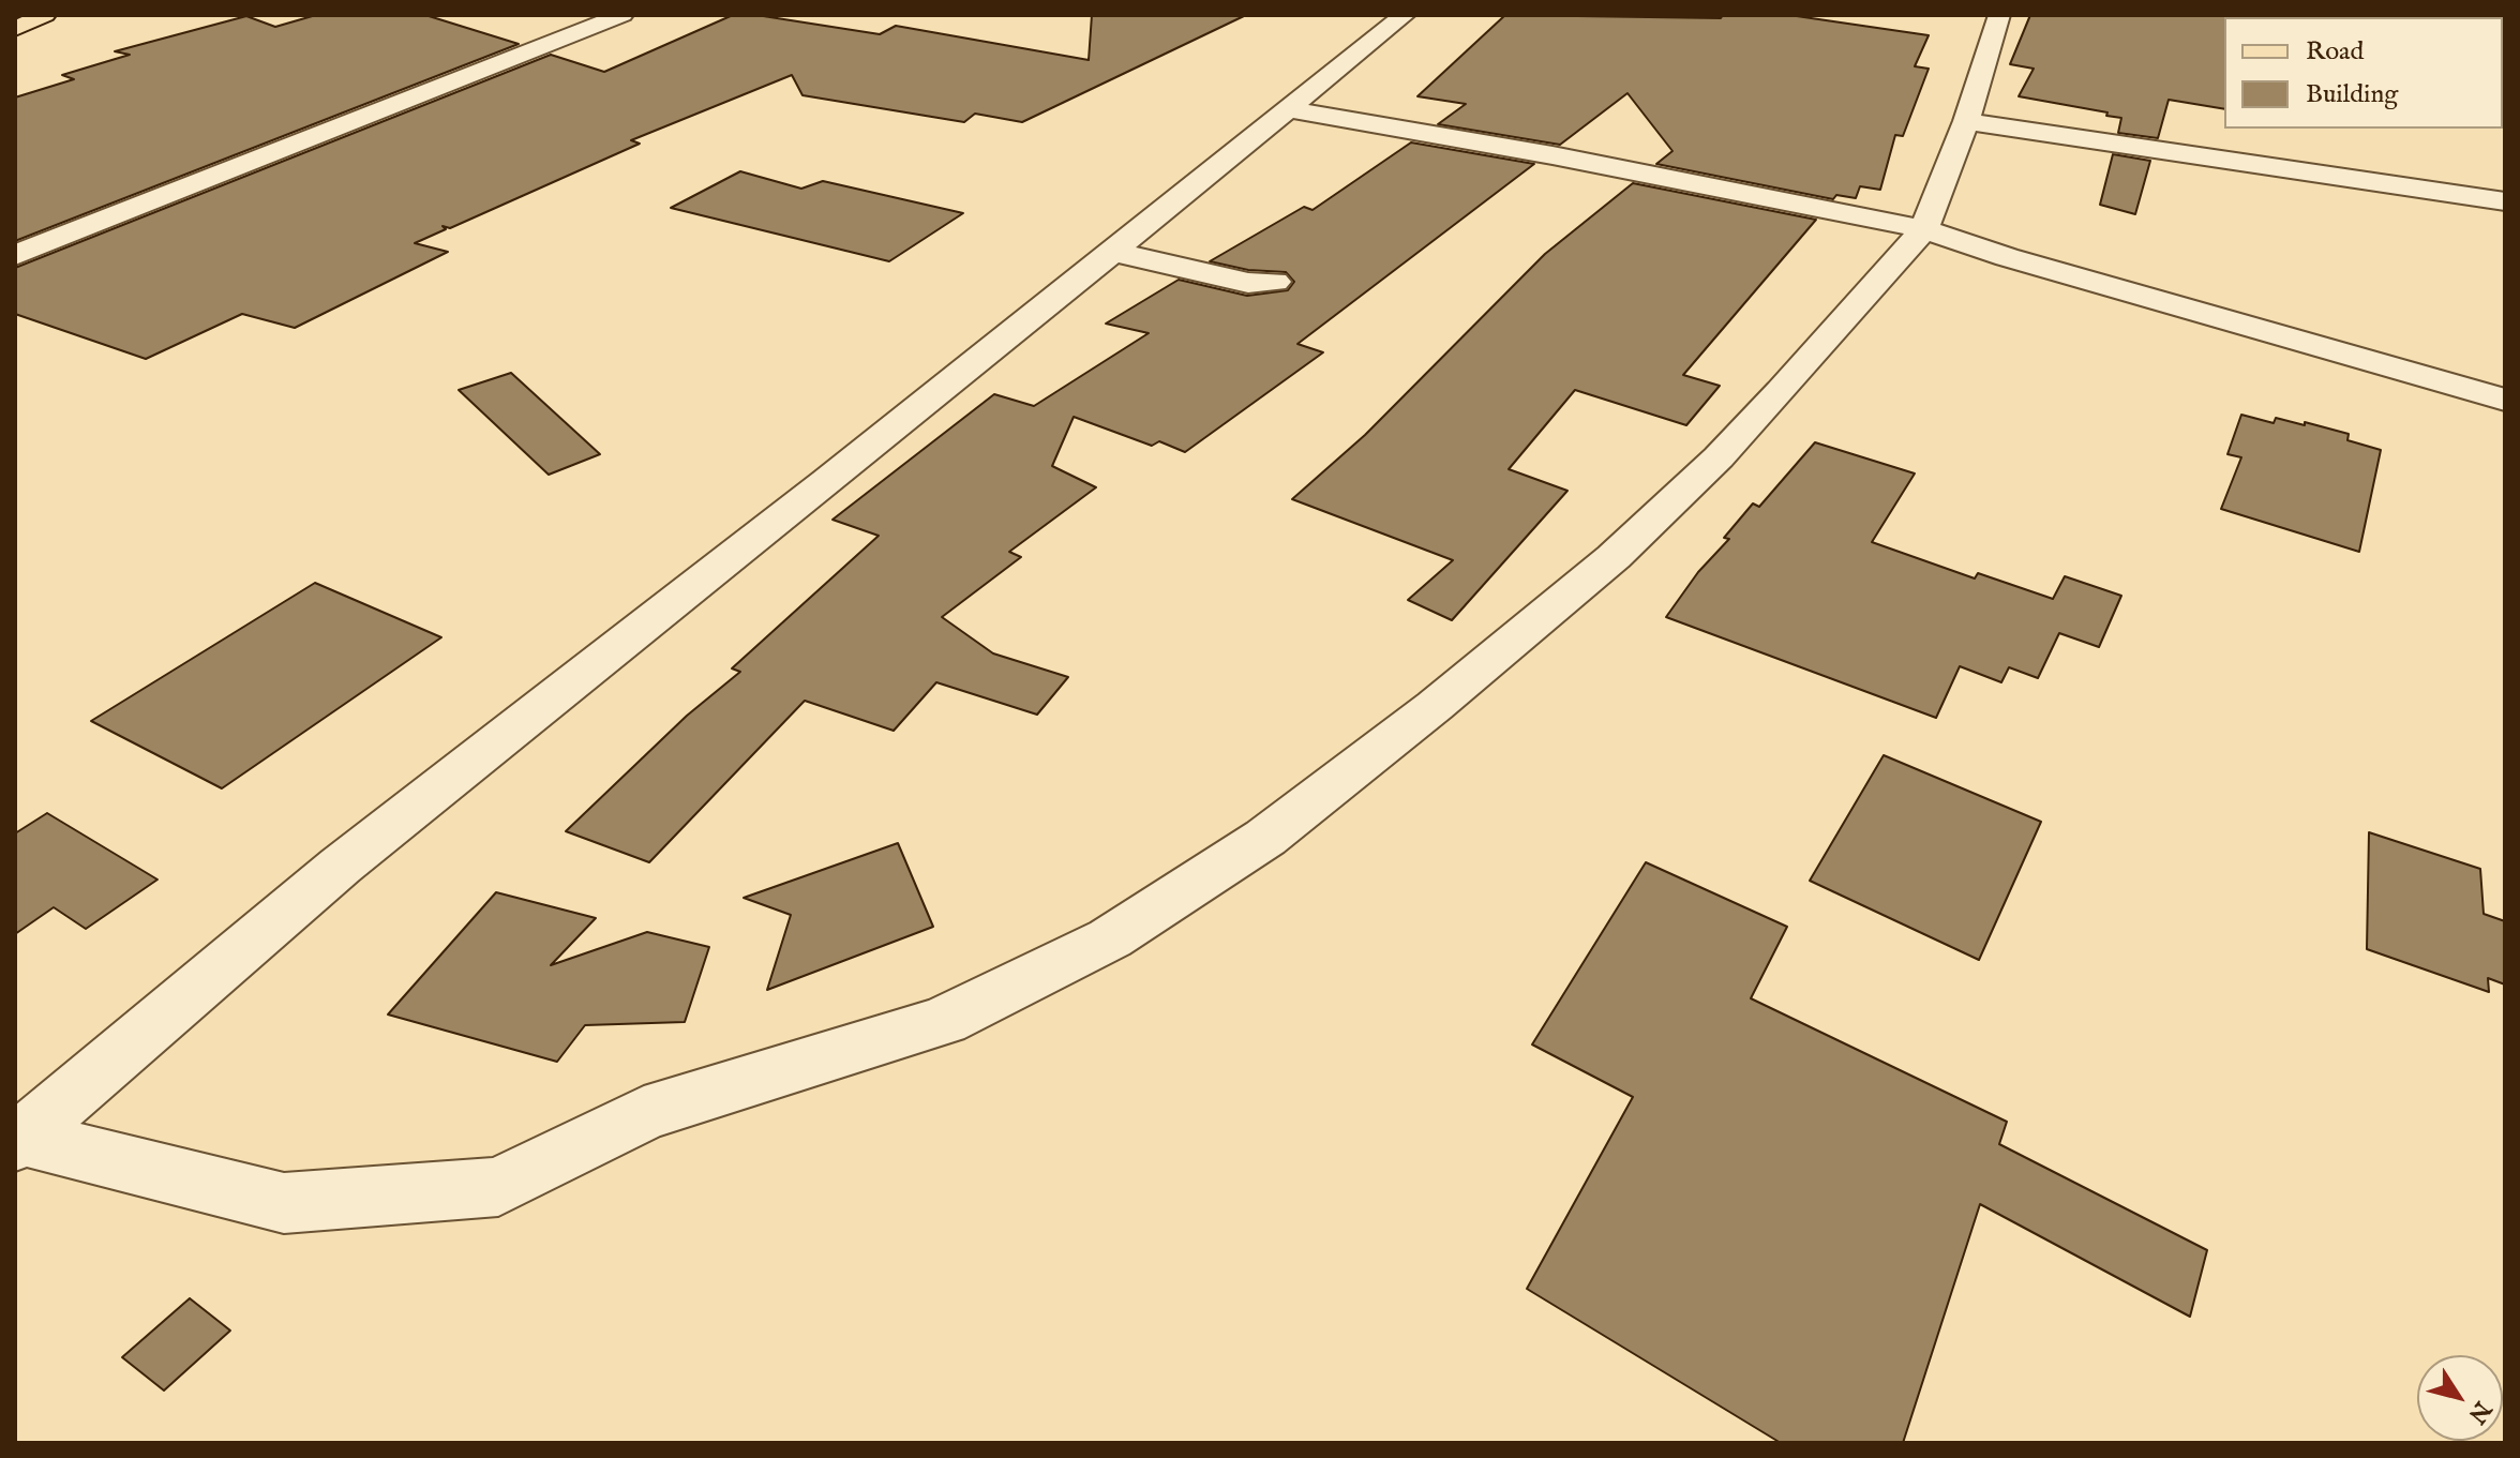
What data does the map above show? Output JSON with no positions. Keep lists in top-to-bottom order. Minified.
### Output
{"legend":["Road","Building"],"north":"bottom right"}
